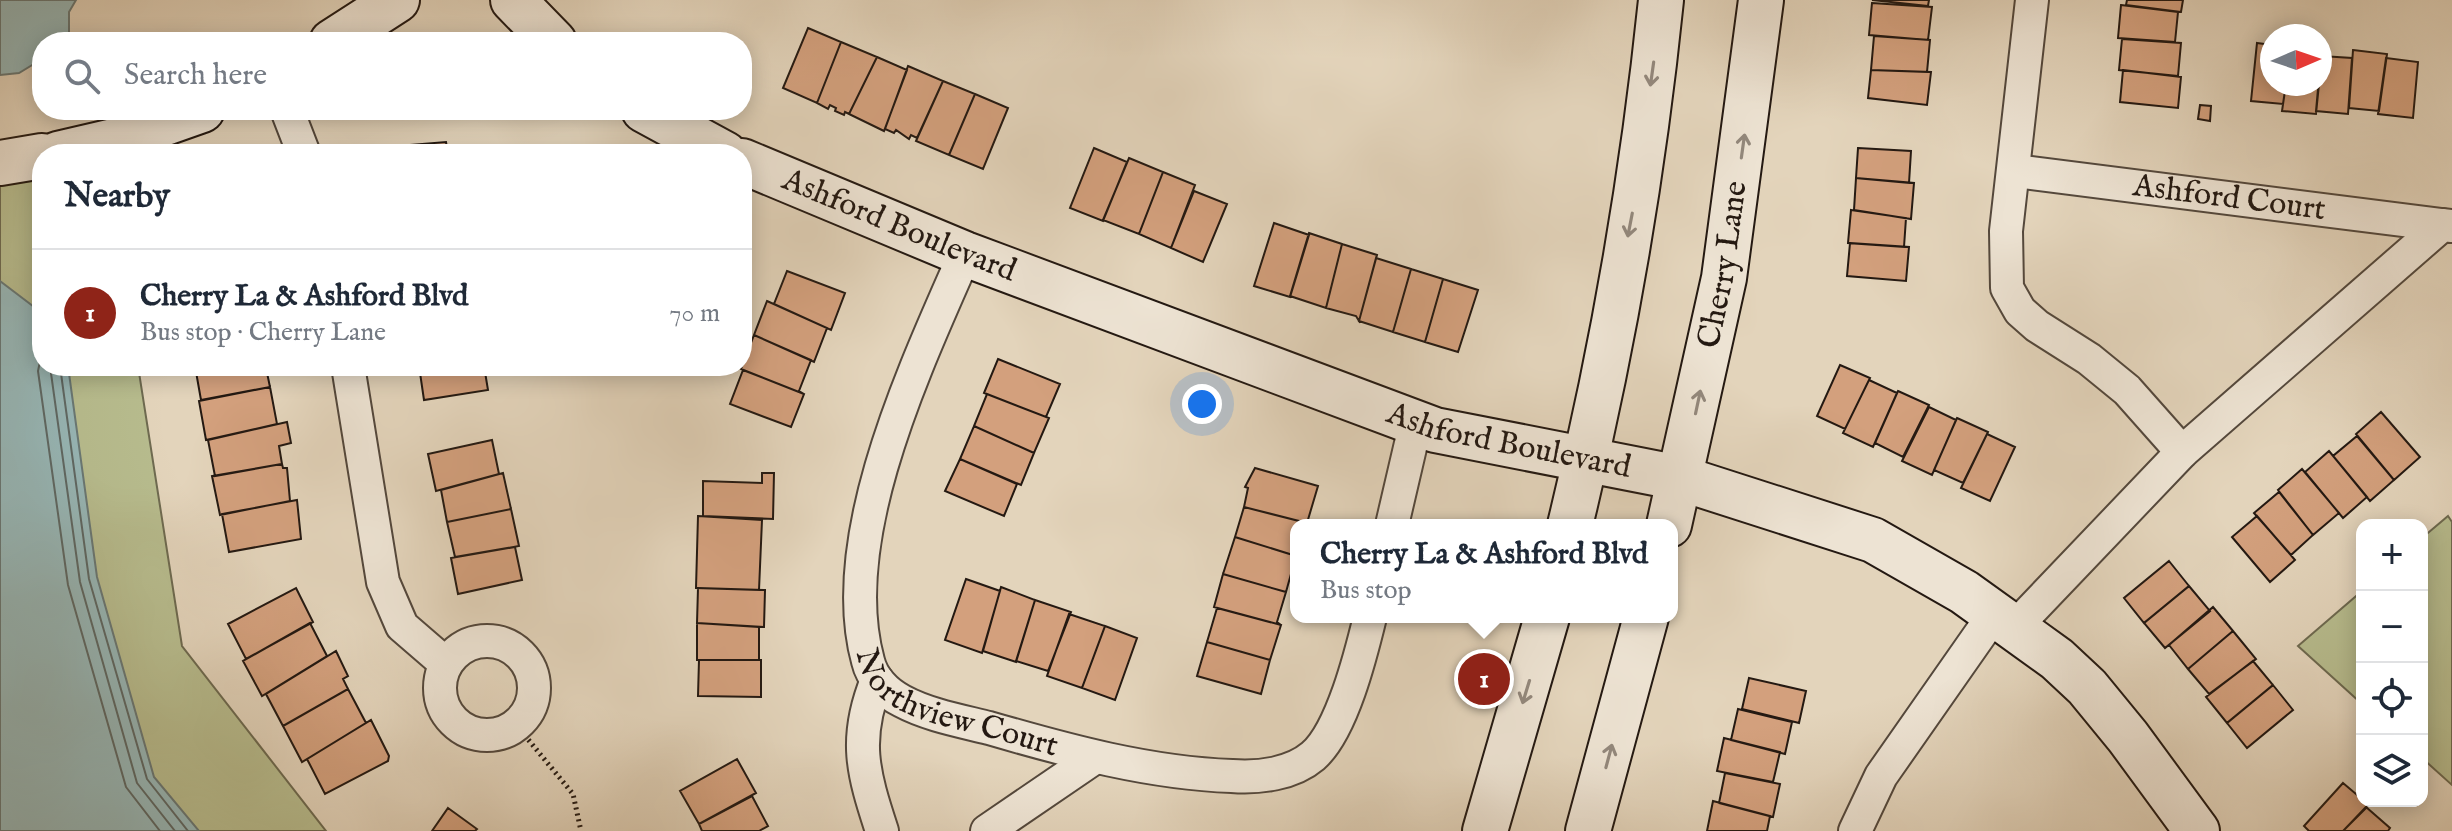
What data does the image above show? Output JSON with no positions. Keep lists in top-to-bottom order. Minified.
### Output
{"streets":{"street":["Ashford Court","Ashford Boulevard","Cherry Lane","Northview Court"]},"crossings":[["Ashford Court","Ashford Boulevard"],["Ashford Boulevard","Cherry Lane"],["Ashford Boulevard","Northview Court"]],"north":"right","page":{"search":"Search here","heading":"Nearby","list":[{"mark":"1","name":"Cherry La & Ashford Blvd","note":"Bus stop · Cherry Lane","value":"70 m"}],"map_buttons":["+","−"],"popup":["Cherry La & Ashford Blvd","Bus stop"],"pins":"1"}}
